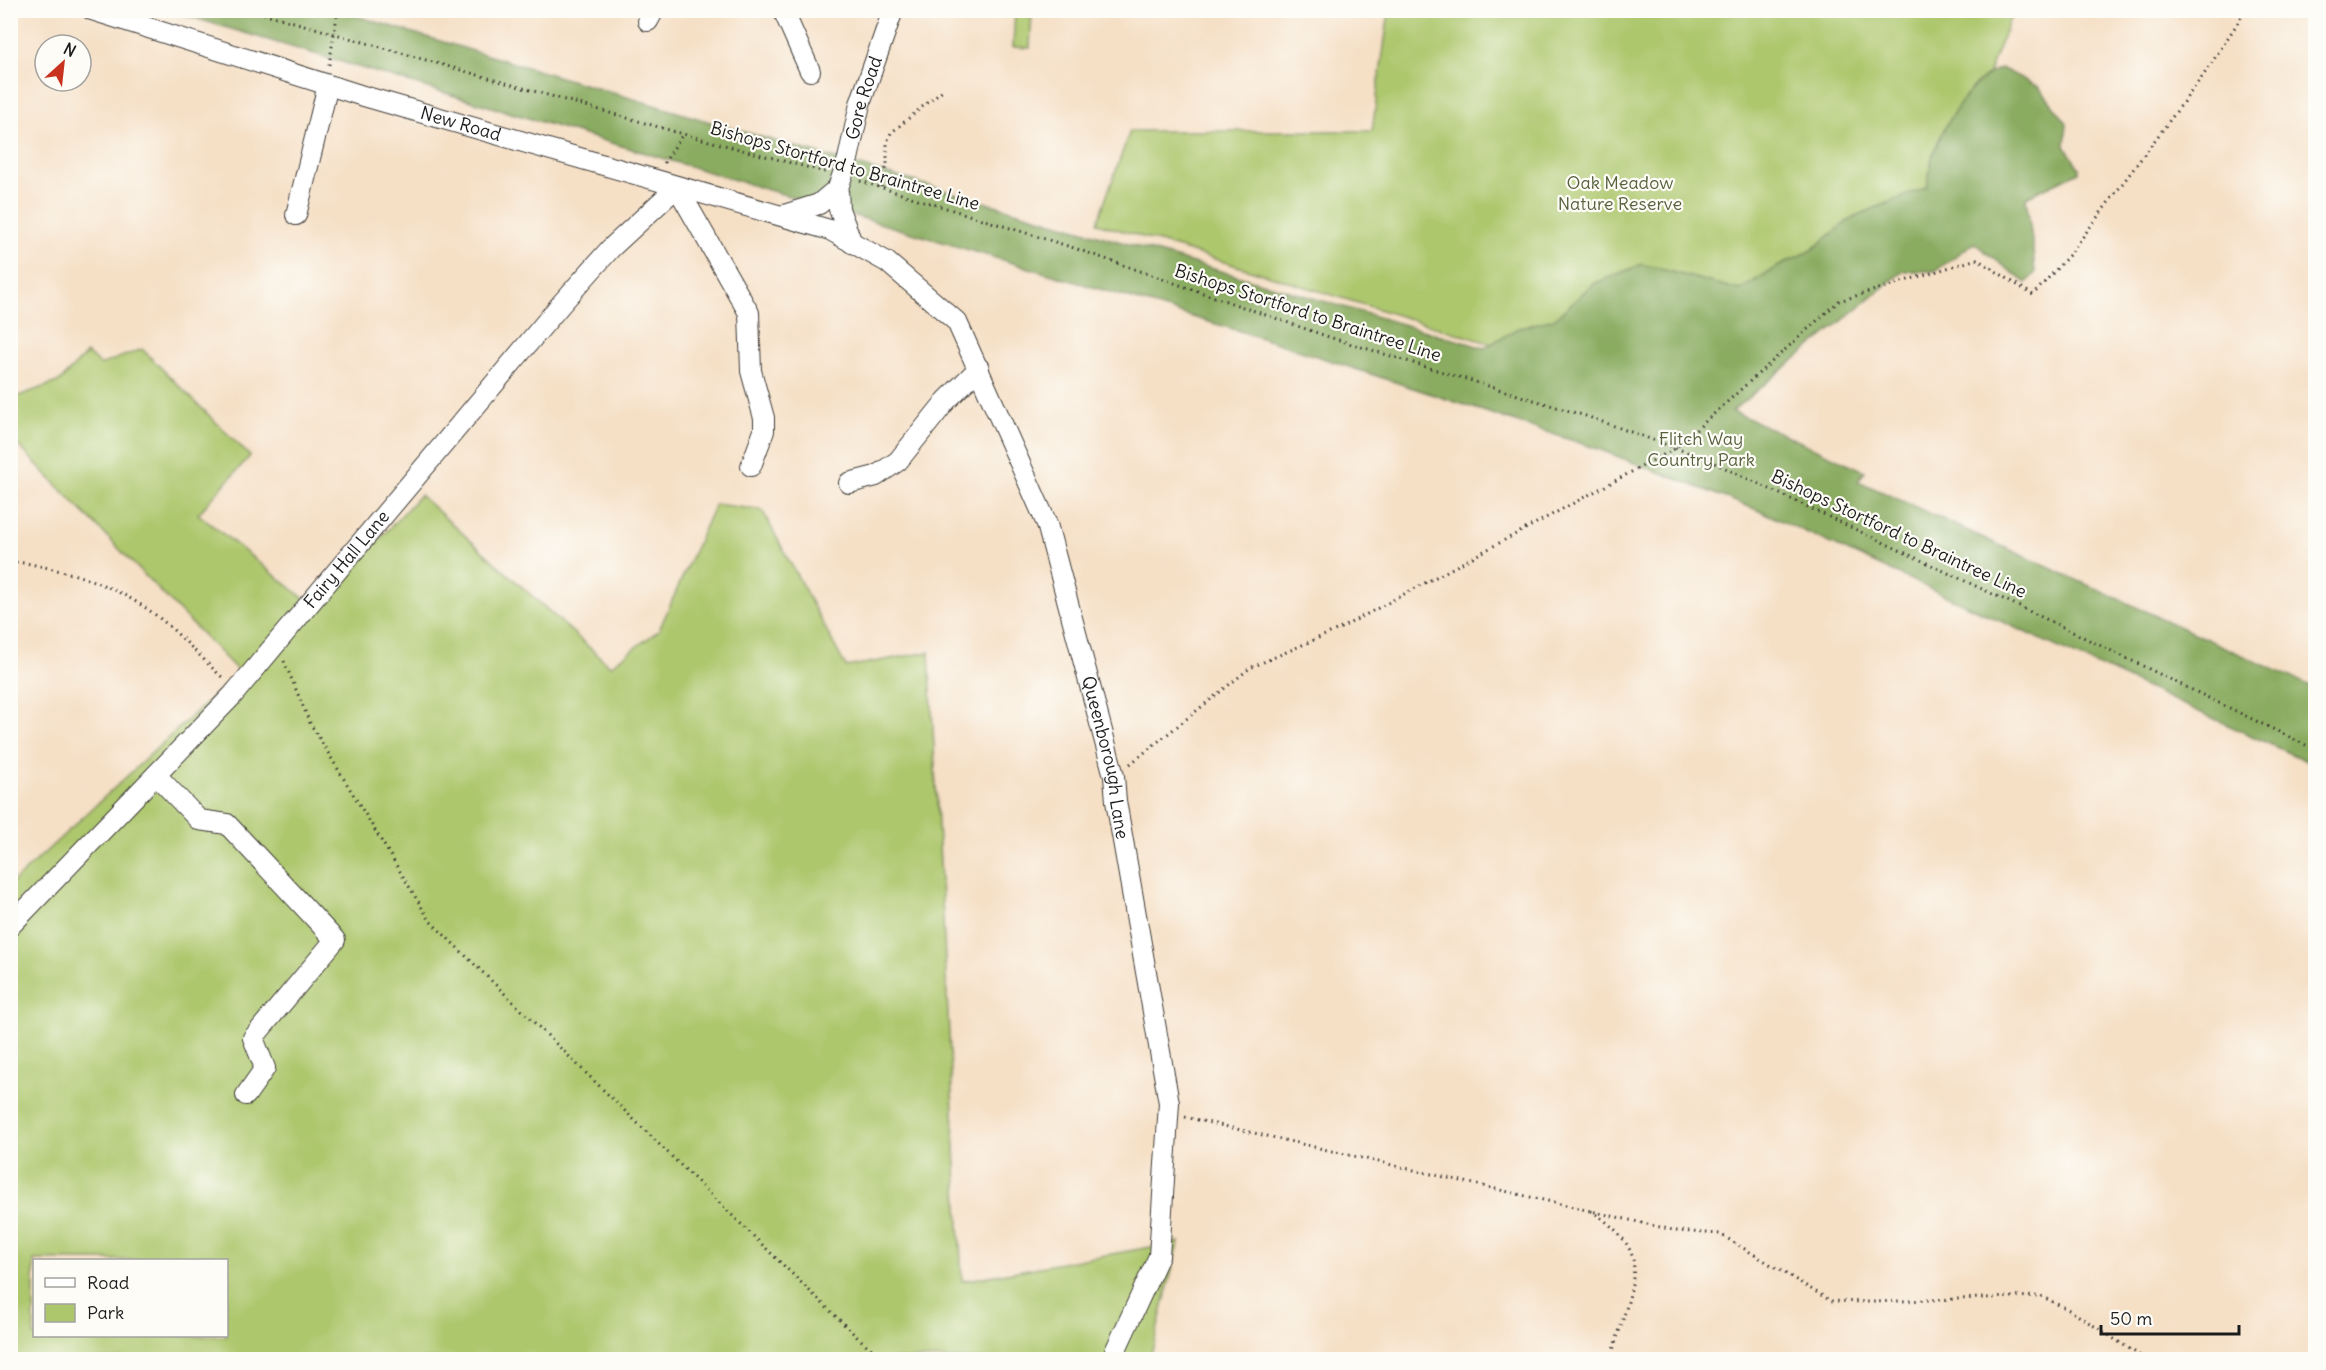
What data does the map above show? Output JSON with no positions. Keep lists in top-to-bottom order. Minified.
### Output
{"streets":{"street":["Gore Road","New Road","Fairy Hall Lane","Queenborough Lane"],"path":["Bishops Stortford to Braintree Line"]},"crossings":[["Gore Road","Bishops Stortford to Braintree Line"],["New Road","Fairy Hall Lane"],["New Road","Queenborough Lane"]],"parks":["Oak Meadow Nature Reserve","Flitch Way Country Park"],"legend":["Road","Park"],"scale_bar":"50 m","north":"top right"}
